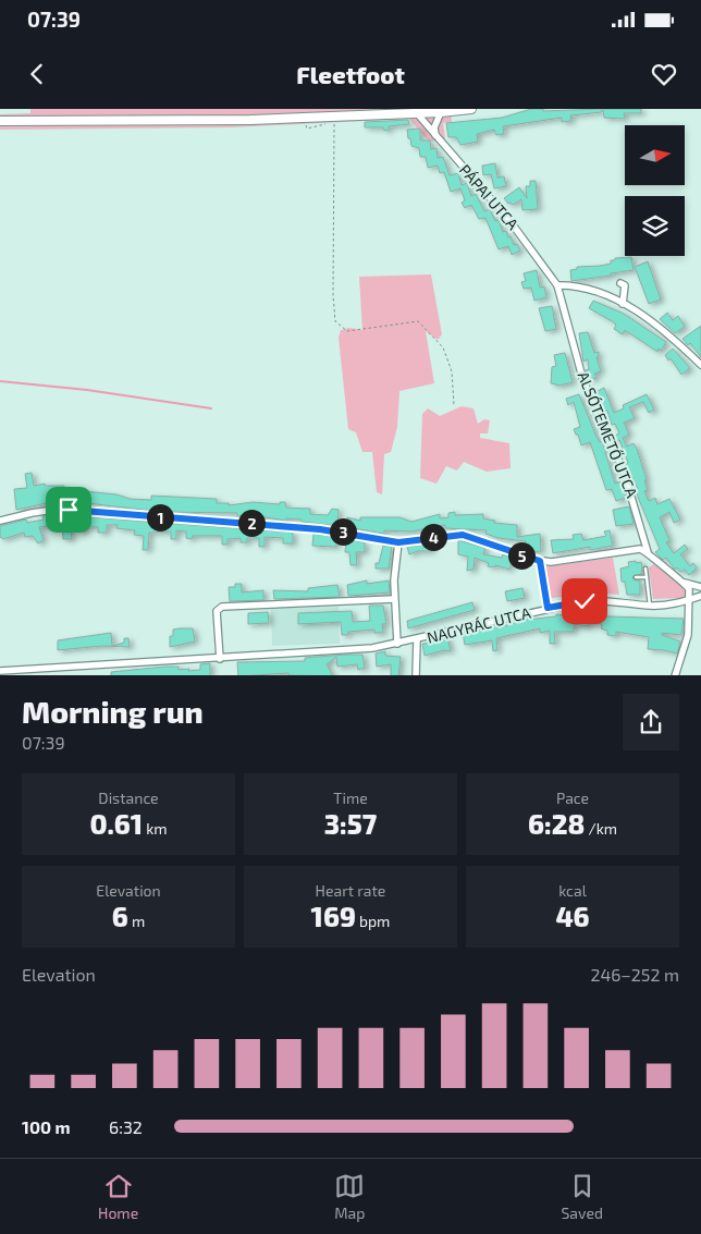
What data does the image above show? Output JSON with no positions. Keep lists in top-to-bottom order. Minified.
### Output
{"streets":{"street":["PÁPAI UTCA","ALSÓTEMETŐ UTCA","NAGYRÁC UTCA"]},"crossings":[["PÁPAI UTCA","ALSÓTEMETŐ UTCA"]],"north":"right","page":{"status":"07:39","header":"Fleetfoot","pins":["1","2","3","4","5"],"heading":["Morning run","07:39"],"stats":[["Distance","0.61 km"],["Time","3:57"],["Pace","6:28 /km"],["Elevation","6 m"],["Heart rate","169 bpm"],["kcal","46"]],"chart":["Elevation","246–252 m"],"list":[{"name":"100 m","note":"6:32"}],"tabs":["Home","Map","Saved"]}}
